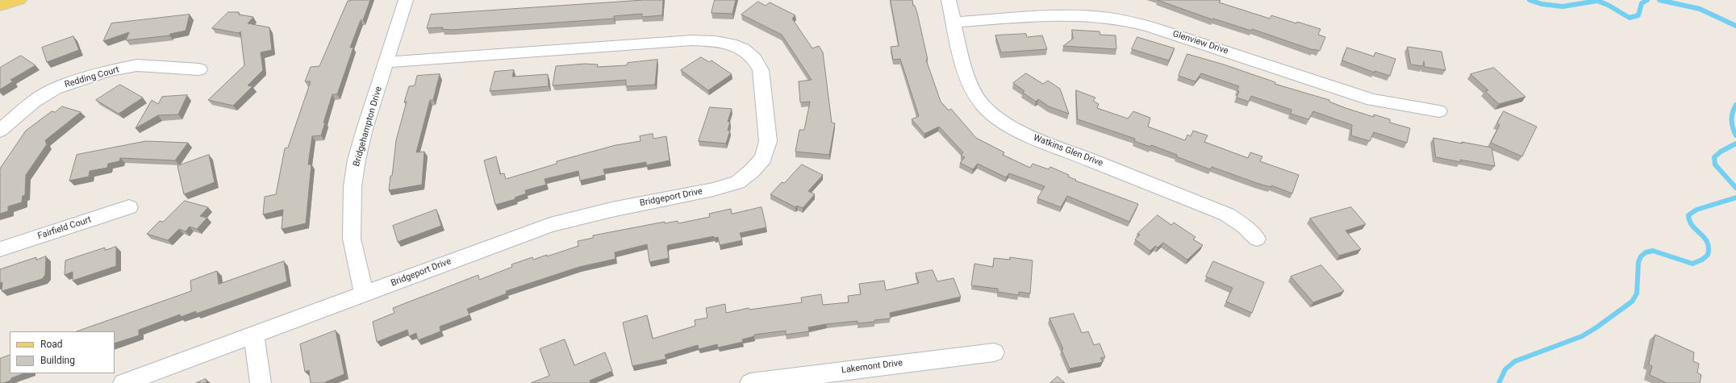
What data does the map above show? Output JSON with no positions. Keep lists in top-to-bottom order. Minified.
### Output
{"streets":{"street":["Glenview Drive","Redding Court","Bridgehampton Drive","Watkins Glen Drive","Bridgeport Drive","Fairfield Court","Lakemont Drive"]},"crossings":[["Glenview Drive","Watkins Glen Drive"],["Bridgehampton Drive","Bridgeport Drive"]],"legend":["Road","Building"]}
